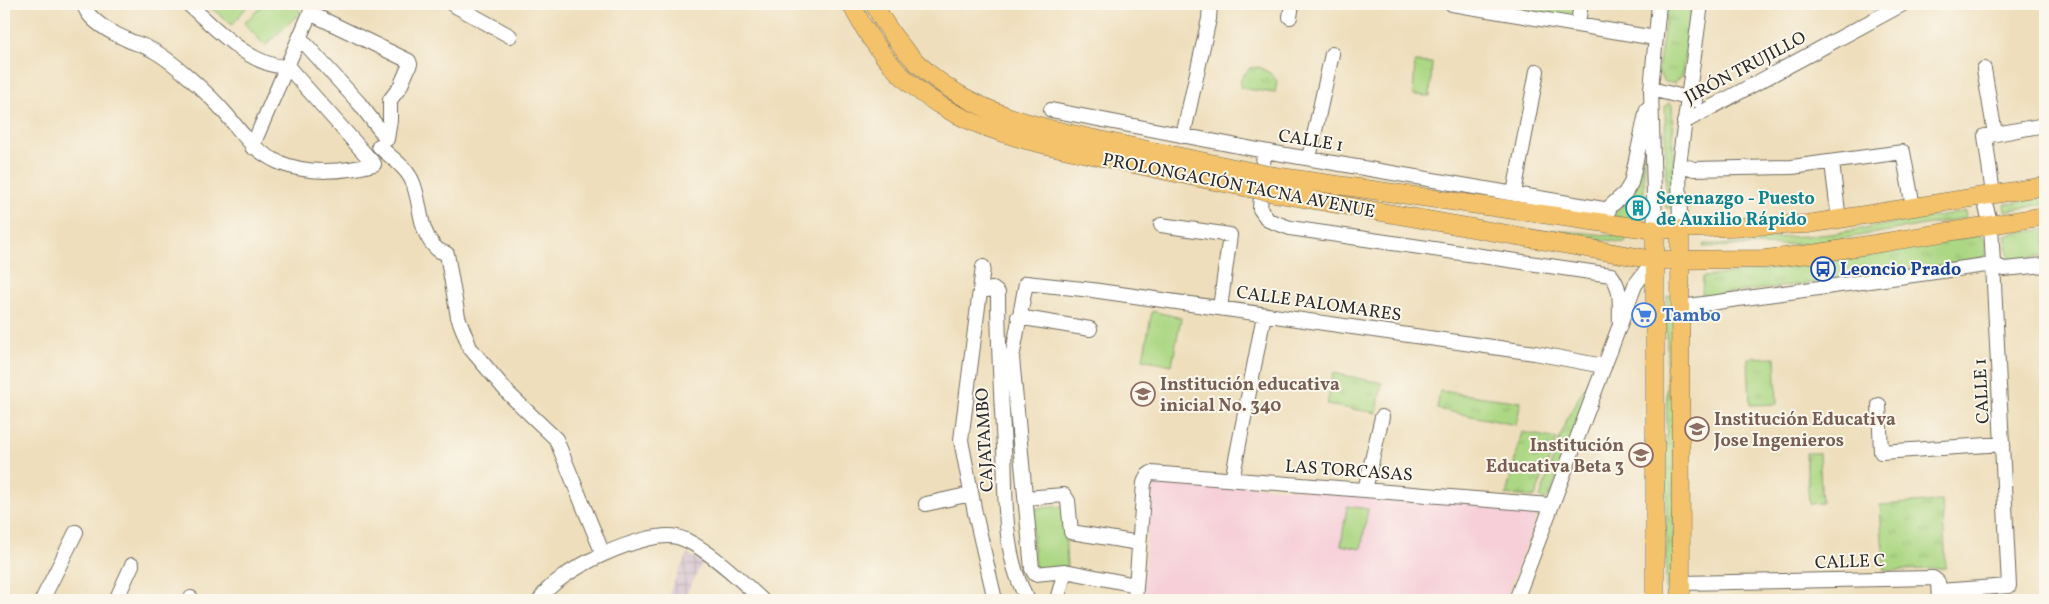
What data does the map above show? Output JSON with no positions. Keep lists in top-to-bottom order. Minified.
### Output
{"streets":{"main road":["PROLONGACIÓN TACNA AVENUE"],"street":["JIRÓN TRUJILLO","CALLE 1","CALLE PALOMARES","CAJATAMBO","LAS TORCASAS","CALLE C"]},"crossings":[["CALLE 1","PROLONGACIÓN TACNA AVENUE"],["CALLE 1","CALLE C"]],"places":{"building":["Serenazgo - Puesto de Auxilio Rápido"],"bus stop":["Leoncio Prado"],"supermarket":["Tambo"],"school or university":["Institución educativa inicial No. 340","Institución Educativa Jose Ingenieros","Institución Educativa Beta 3"]}}
